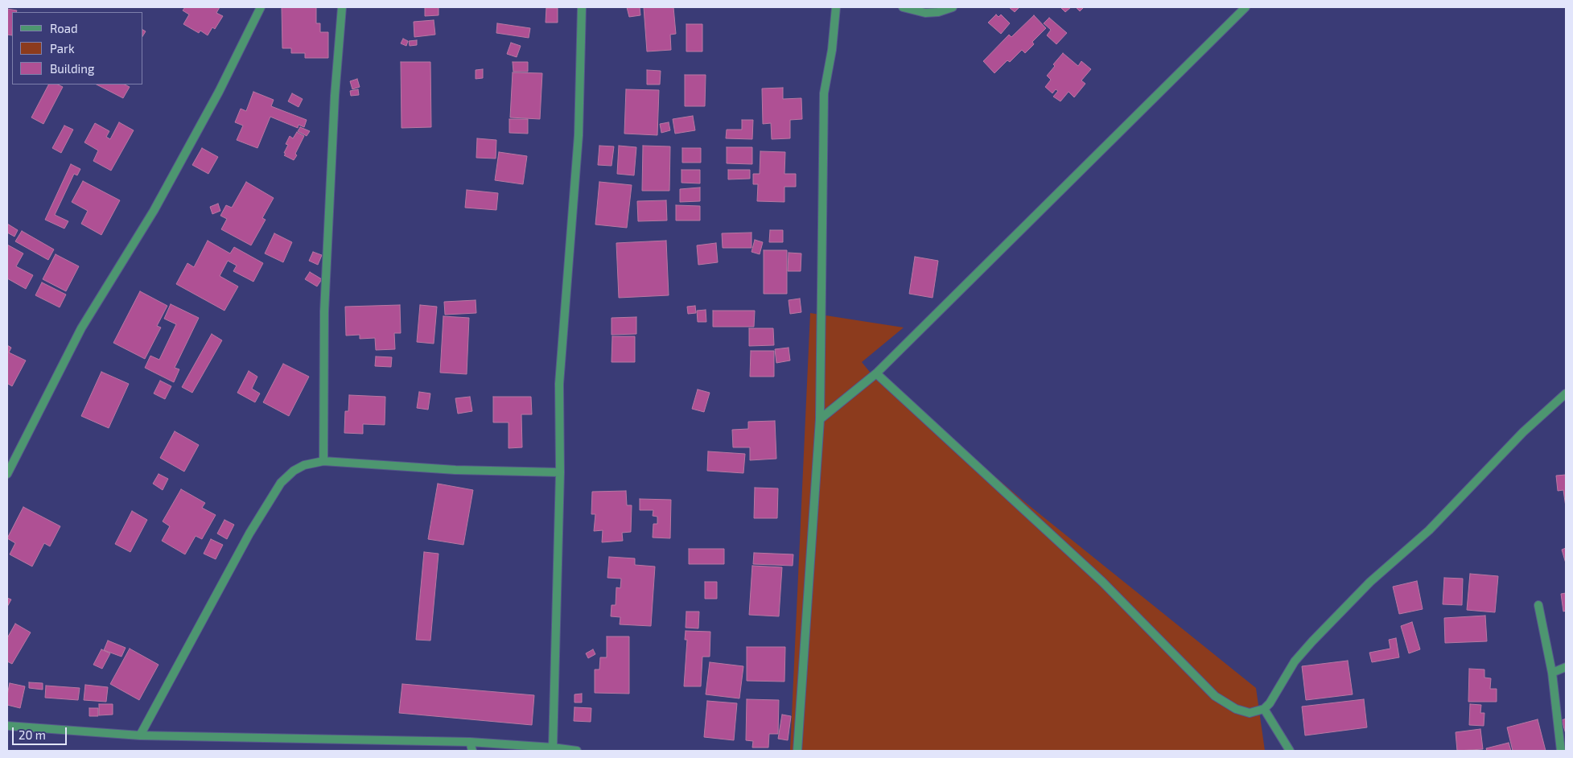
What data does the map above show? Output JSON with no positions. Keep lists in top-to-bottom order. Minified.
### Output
{"legend":["Road","Park","Building"],"scale_bar":"20 m"}
